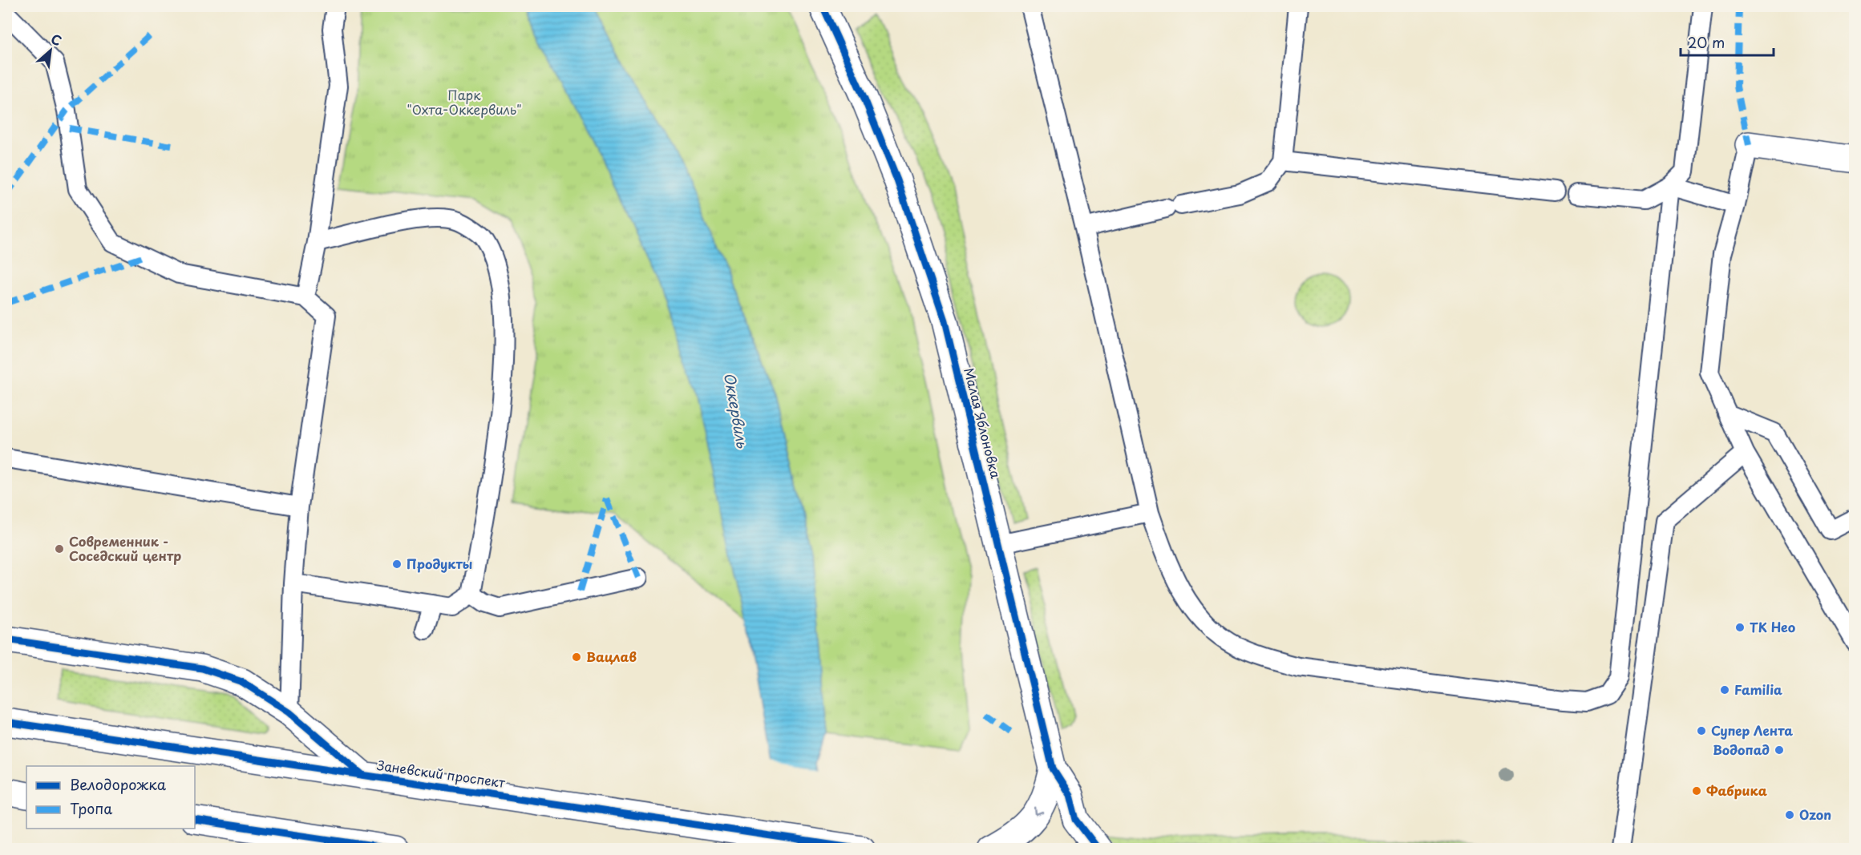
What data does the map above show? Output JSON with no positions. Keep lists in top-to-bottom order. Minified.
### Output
{"streets":{"street":["Малая Яблоновка","Заневский проспект"]},"water":["Оккервиль"],"parks":["Парк \"Охта-Оккервиль\""],"places":["Современник - Соседский центр","Продукты","ТК Нео","Вацлав","Familia","Супер Лента","Водопад","Фабрика","Ozon"],"legend":["Велодорожка","Тропа"],"scale_bar":"20 m","north":"top right"}
